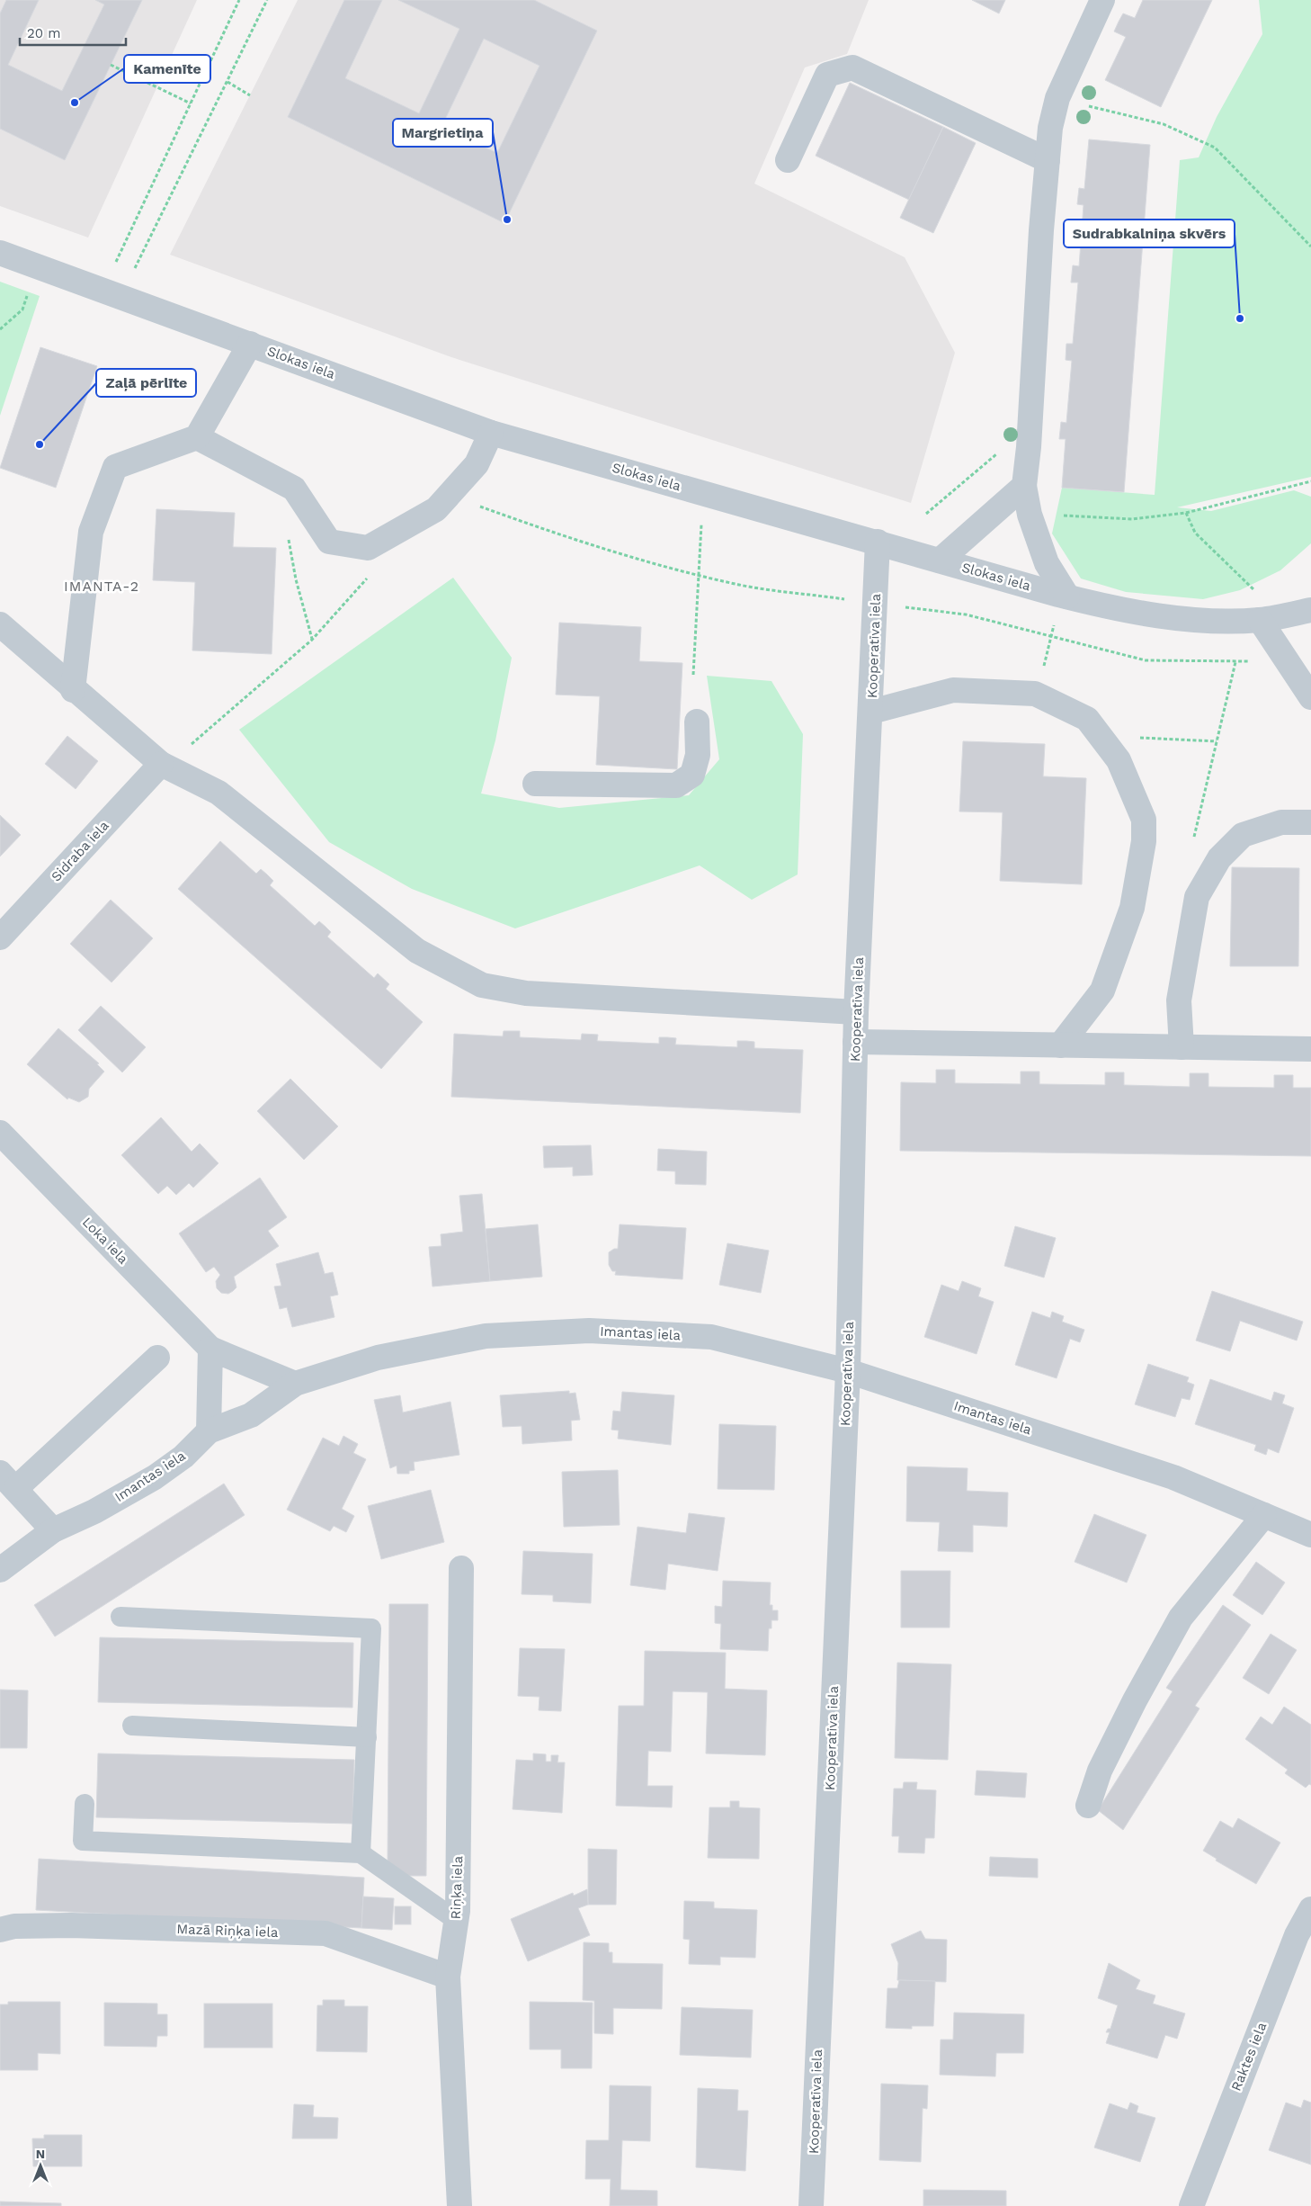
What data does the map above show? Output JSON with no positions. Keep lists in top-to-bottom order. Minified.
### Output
{"streets":{"street":["Slokas iela","Kooperatīva iela","Sidraba iela","Loka iela","Imantas iela","Riņķa iela","Mazā Riņķa iela","Raktes iela"]},"crossings":[["Slokas iela","Kooperatīva iela"],["Kooperatīva iela","Imantas iela"],["Loka iela","Imantas iela"],["Riņķa iela","Mazā Riņķa iela"]],"districts":["IMANTA-2"],"places":["Kamenīte","Margrietiņa","Sudrabkalniņa skvērs","Zaļā pērlīte"],"scale_bar":"20 m","north":"top"}
